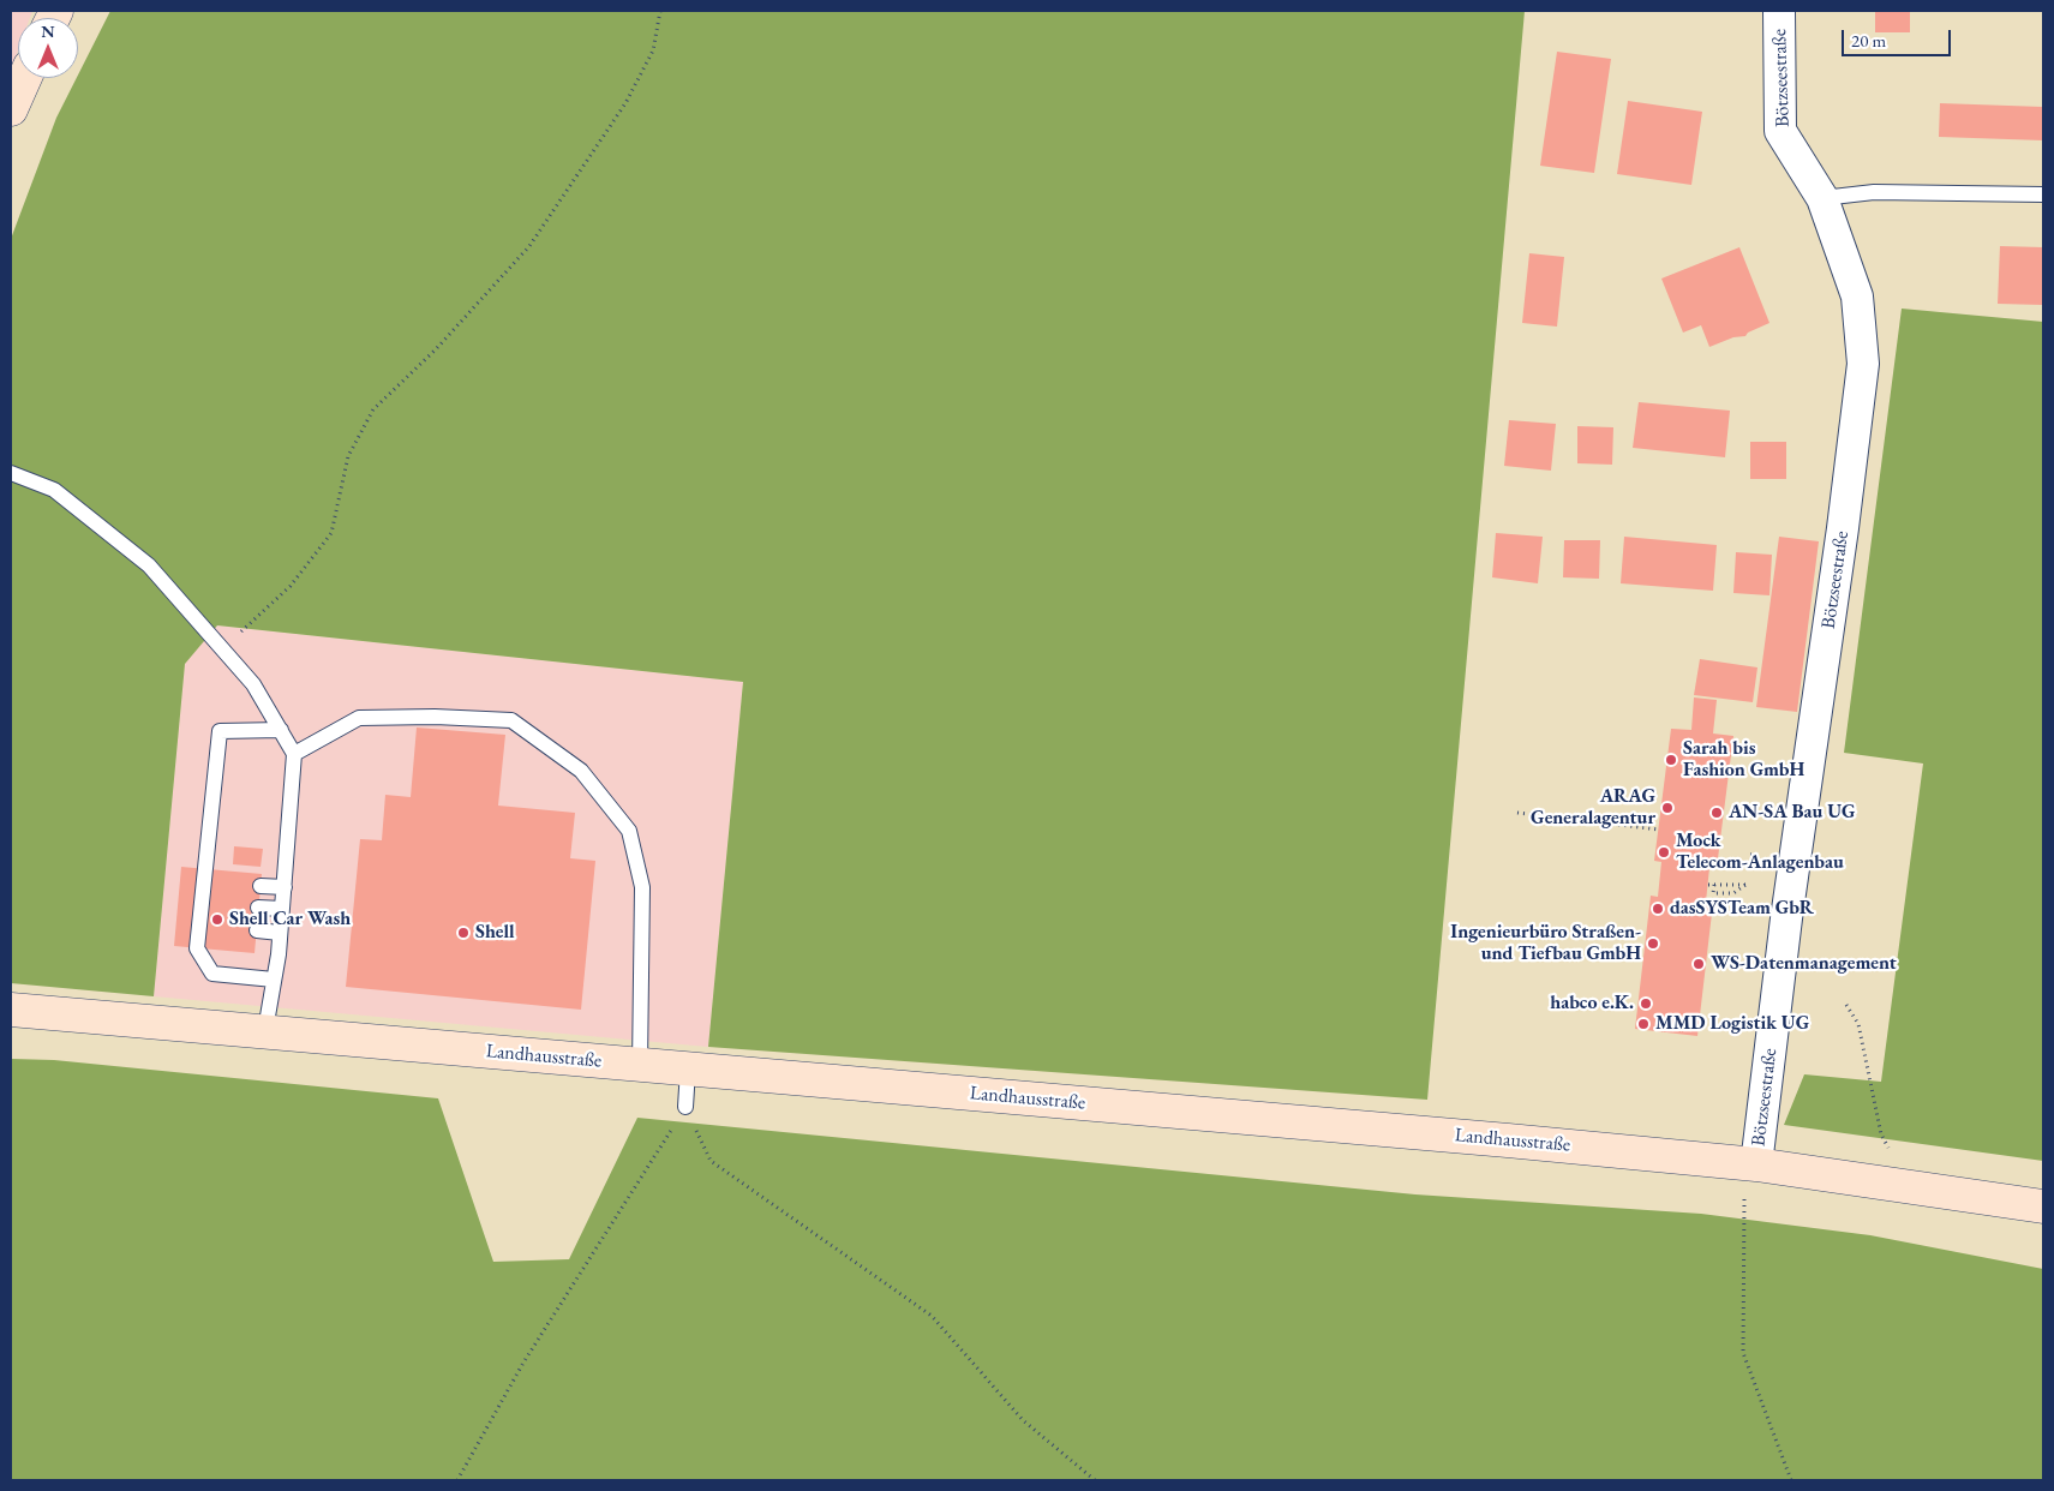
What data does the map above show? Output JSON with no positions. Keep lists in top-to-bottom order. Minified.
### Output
{"streets":{"street":["Bötzseestraße","Landhausstraße"]},"crossings":[["Bötzseestraße","Landhausstraße"]],"places":["Sarah bis Fashion GmbH","ARAG Generalagentur","AN-SA Bau UG","Mock Telecom-Anlagenbau","dasSYSTeam GbR","Shell Car Wash","Shell","Ingenieurbüro Straßen- und Tiefbau GmbH","WS-Datenmanagement","habco e.K.","MMD Logistik UG"],"scale_bar":"20 m","north":"top"}
